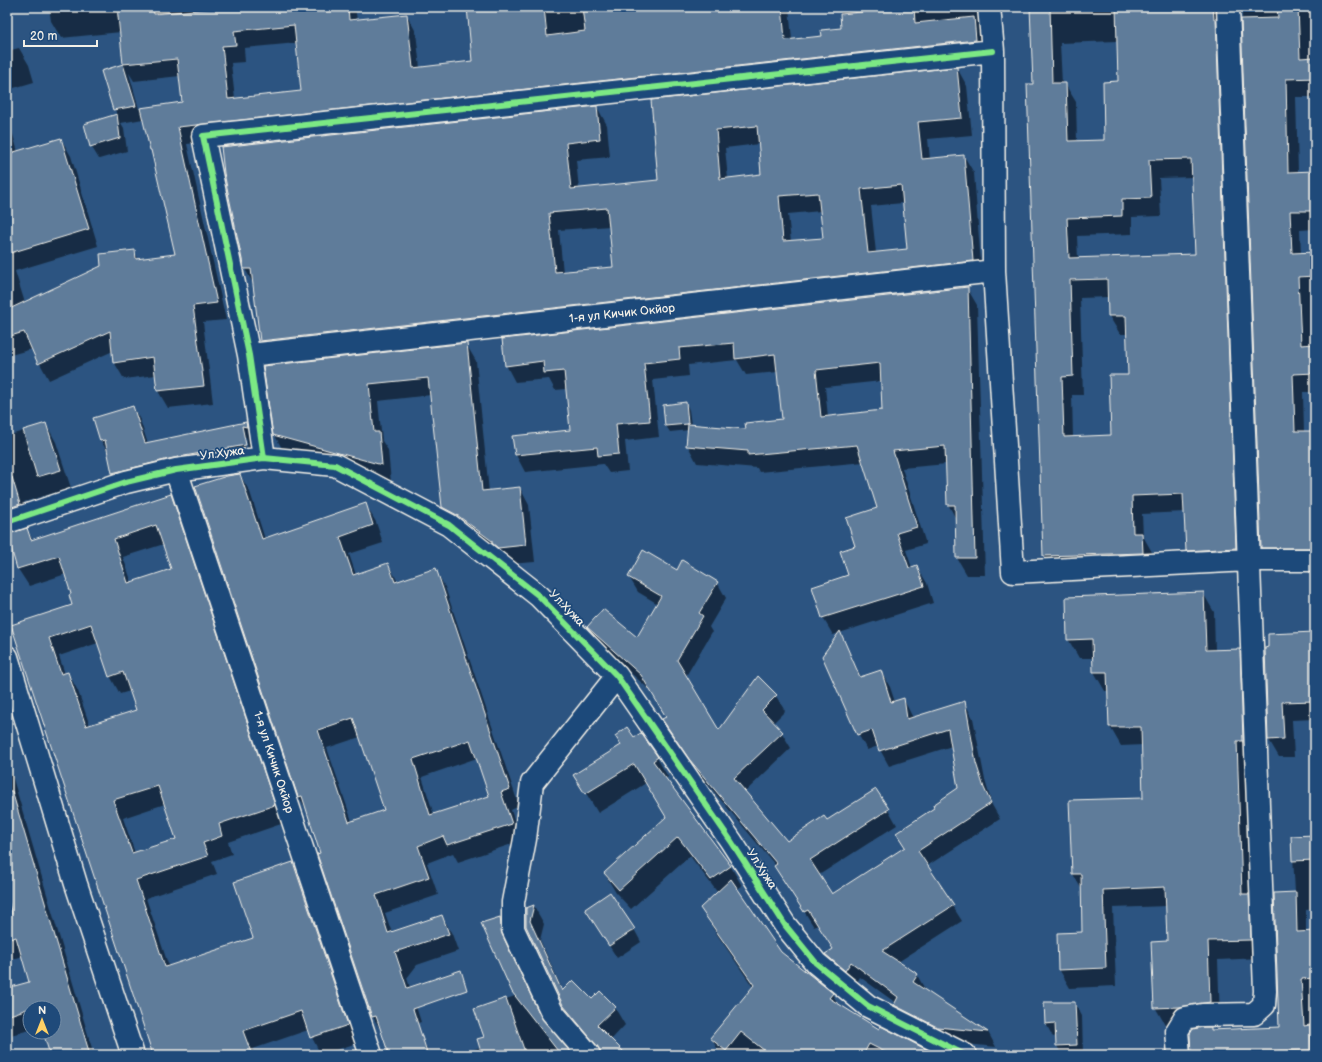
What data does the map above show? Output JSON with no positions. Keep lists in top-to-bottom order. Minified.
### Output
{"streets":{"street":["1-я ул Кичик Окйор","Ул.Хужа"]},"crossings":[["1-я ул Кичик Окйор","Ул.Хужа"]],"scale_bar":"20 m","north":"top"}
